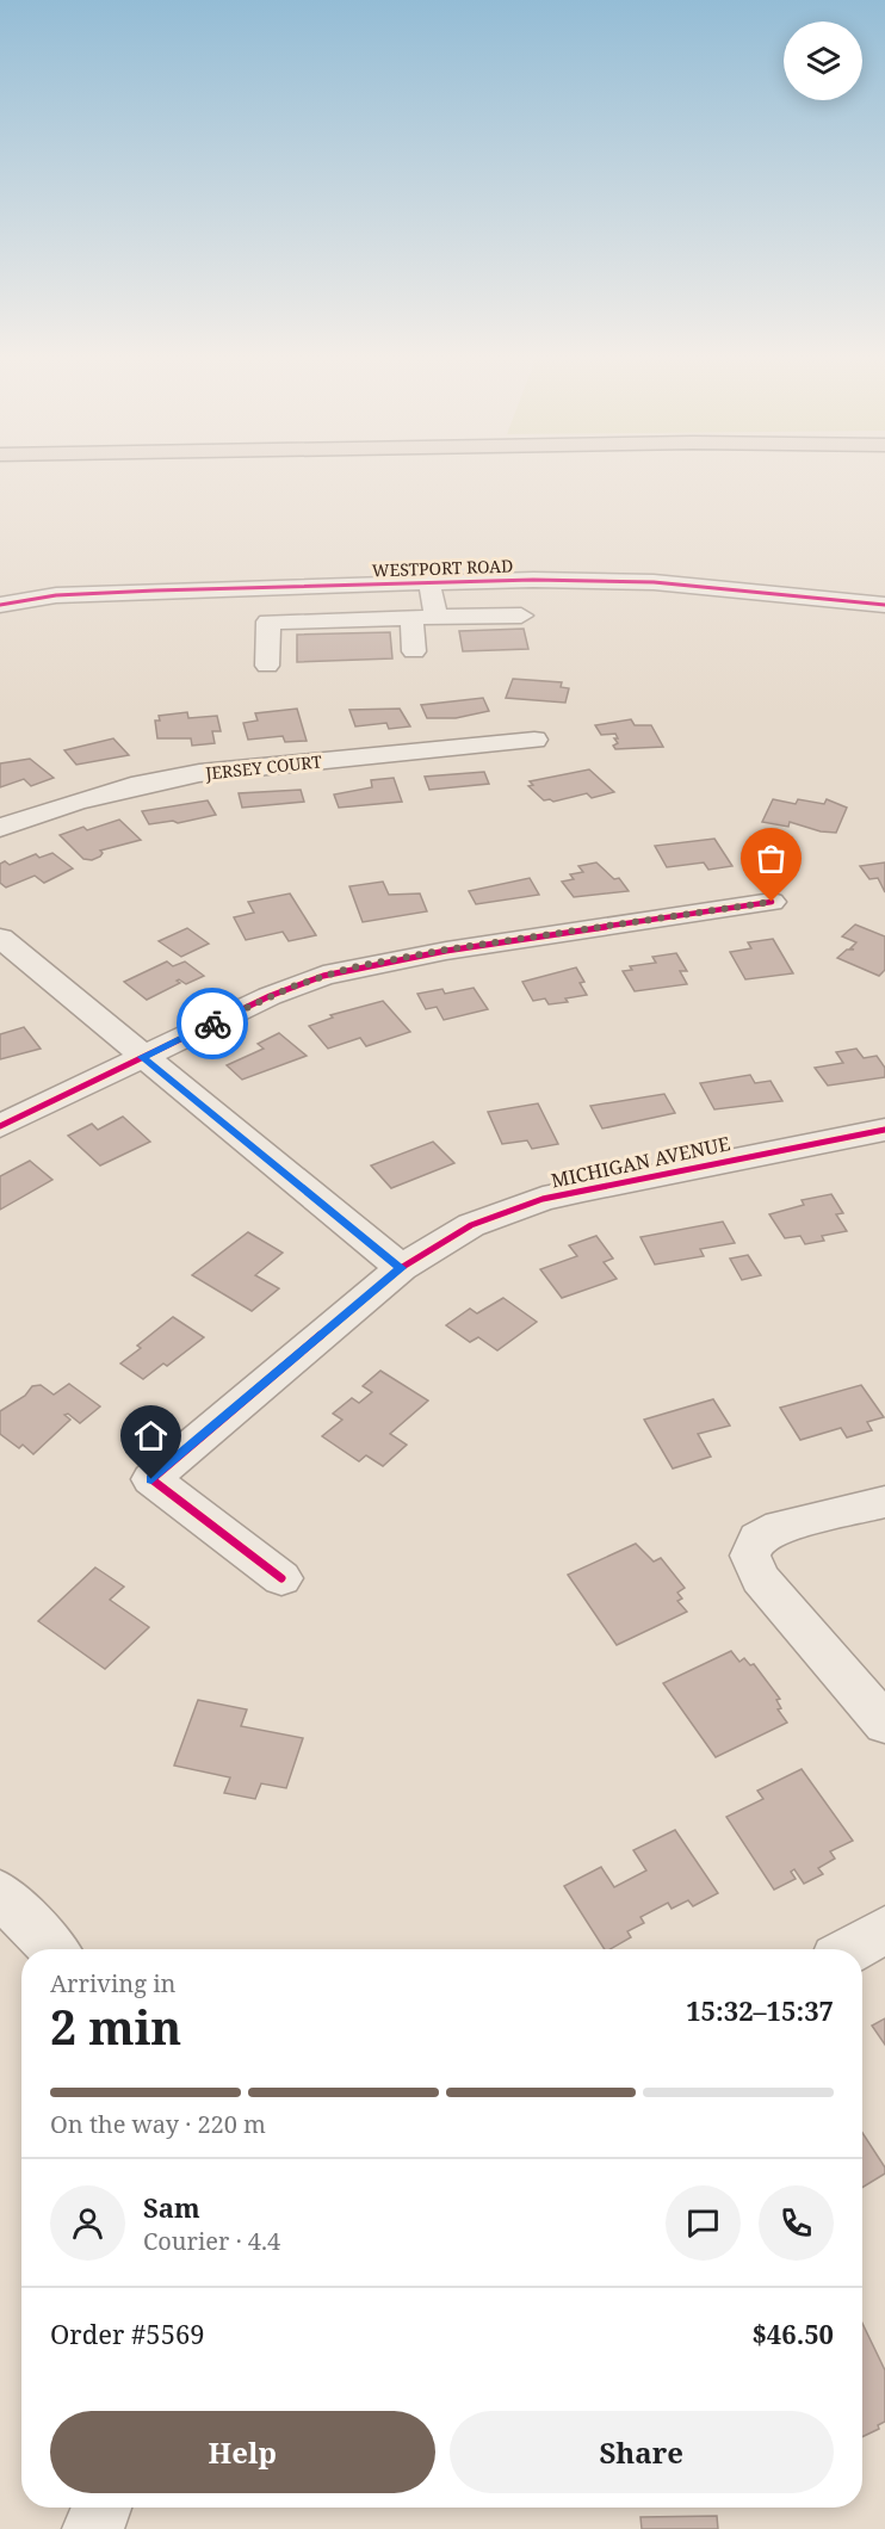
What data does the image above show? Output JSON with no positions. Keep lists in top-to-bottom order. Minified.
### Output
{"streets":{"street":["WESTPORT ROAD","JERSEY COURT","MICHIGAN AVENUE"]},"page":{"heading":["2 min","Arriving in","15:32–15:37"],"panel":["Sam","Courier · 4.4","Order #5569","$46.50"],"bar":"On the way · 220 m","buttons":["Help","Share"]}}
